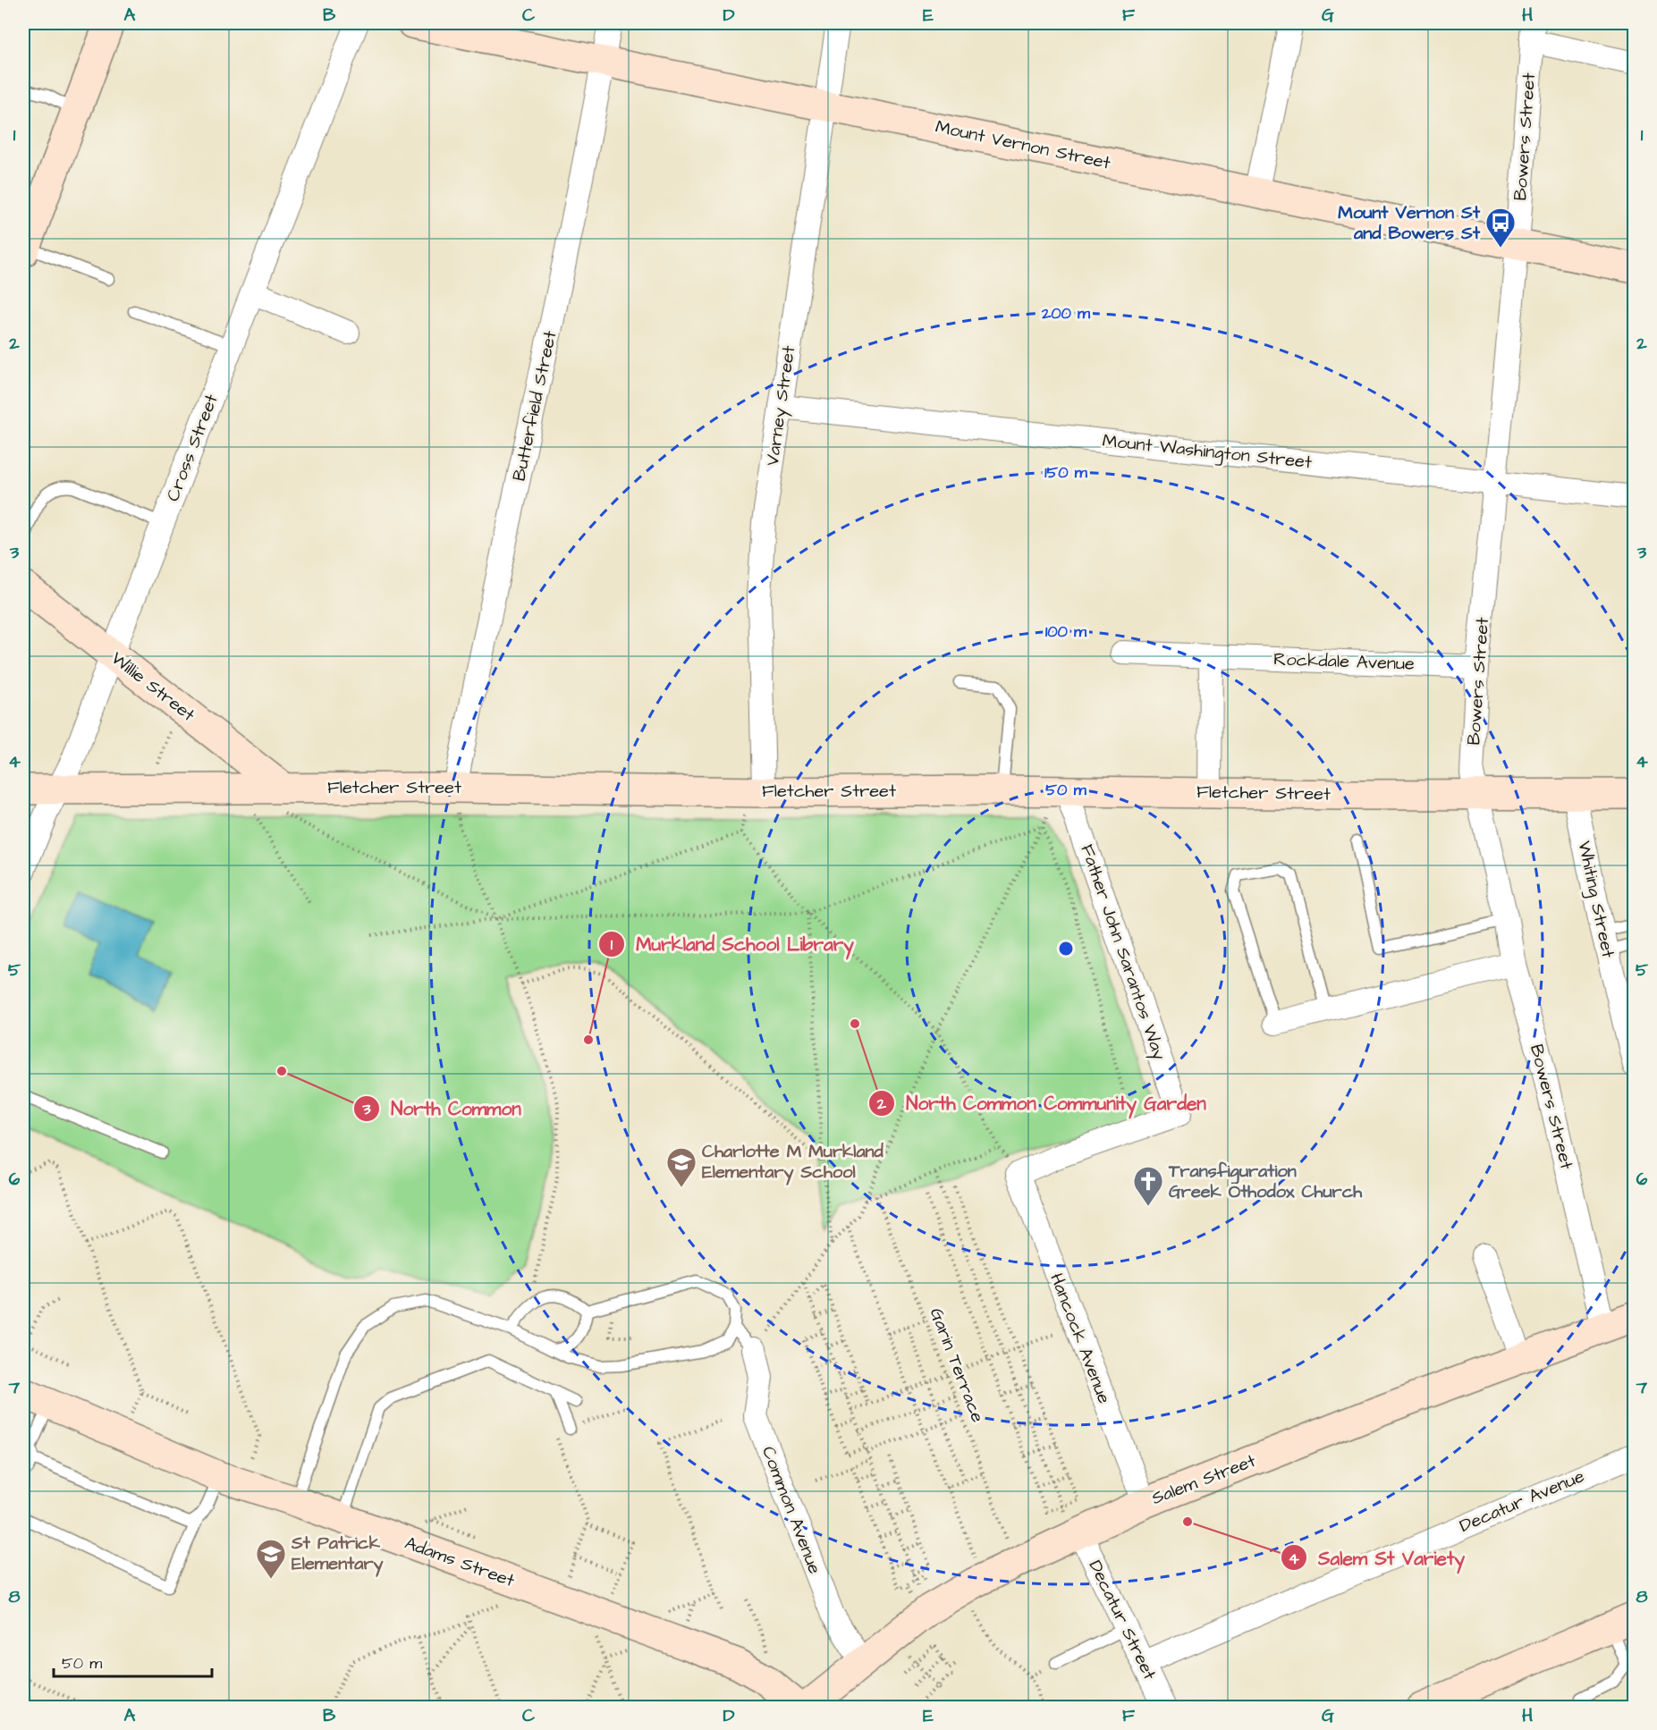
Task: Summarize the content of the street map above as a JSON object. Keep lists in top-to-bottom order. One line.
{"streets":{"main road":["Mount Vernon Street","Willie Street","Fletcher Street","Salem Street","Adams Street"],"street":["Bowers Street","Butterfield Street","Varney Street","Cross Street","Mount Washington Street","Rockdale Avenue","Whiting Street","Father John Sarantos Way","Hancock Avenue","Decatur Avenue","Common Avenue","Decatur Street"],"path":["Garin Terrace"]},"crossings":[["Bowers Street","Mount Vernon Street"],["Bowers Street","Mount Washington Street"],["Bowers Street","Rockdale Avenue"],["Bowers Street","Fletcher Street"],["Bowers Street","Salem Street"],["Mount Vernon Street","Butterfield Street"],["Mount Vernon Street","Varney Street"],["Butterfield Street","Fletcher Street"],["Varney Street","Mount Washington Street"],["Varney Street","Fletcher Street"],["Cross Street","Willie Street"],["Cross Street","Fletcher Street"],["Willie Street","Fletcher Street"],["Fletcher Street","Whiting Street"],["Fletcher Street","Father John Sarantos Way"],["Father John Sarantos Way","Hancock Avenue"],["Hancock Avenue","Salem Street"],["Salem Street","Common Avenue"],["Salem Street","Decatur Street"],["Decatur Avenue","Decatur Street"]],"places":{"bus stop":["Mount Vernon St and Bowers St"],"other":["North Common Community Garden","Murkland School Library","North Common","Salem St Variety"],"school or university":["Charlotte M Murkland Elementary School","St Patrick Elementary"],"church":["Transfiguration Greek Othodox Church"]},"scale_bar":"50 m","grid":{"columns":["A","B","C","D","E","F","G","H"],"rows":["1","2","3","4","5","6","7","8"]},"rings":["200 m","150 m","100 m","50 m"]}
